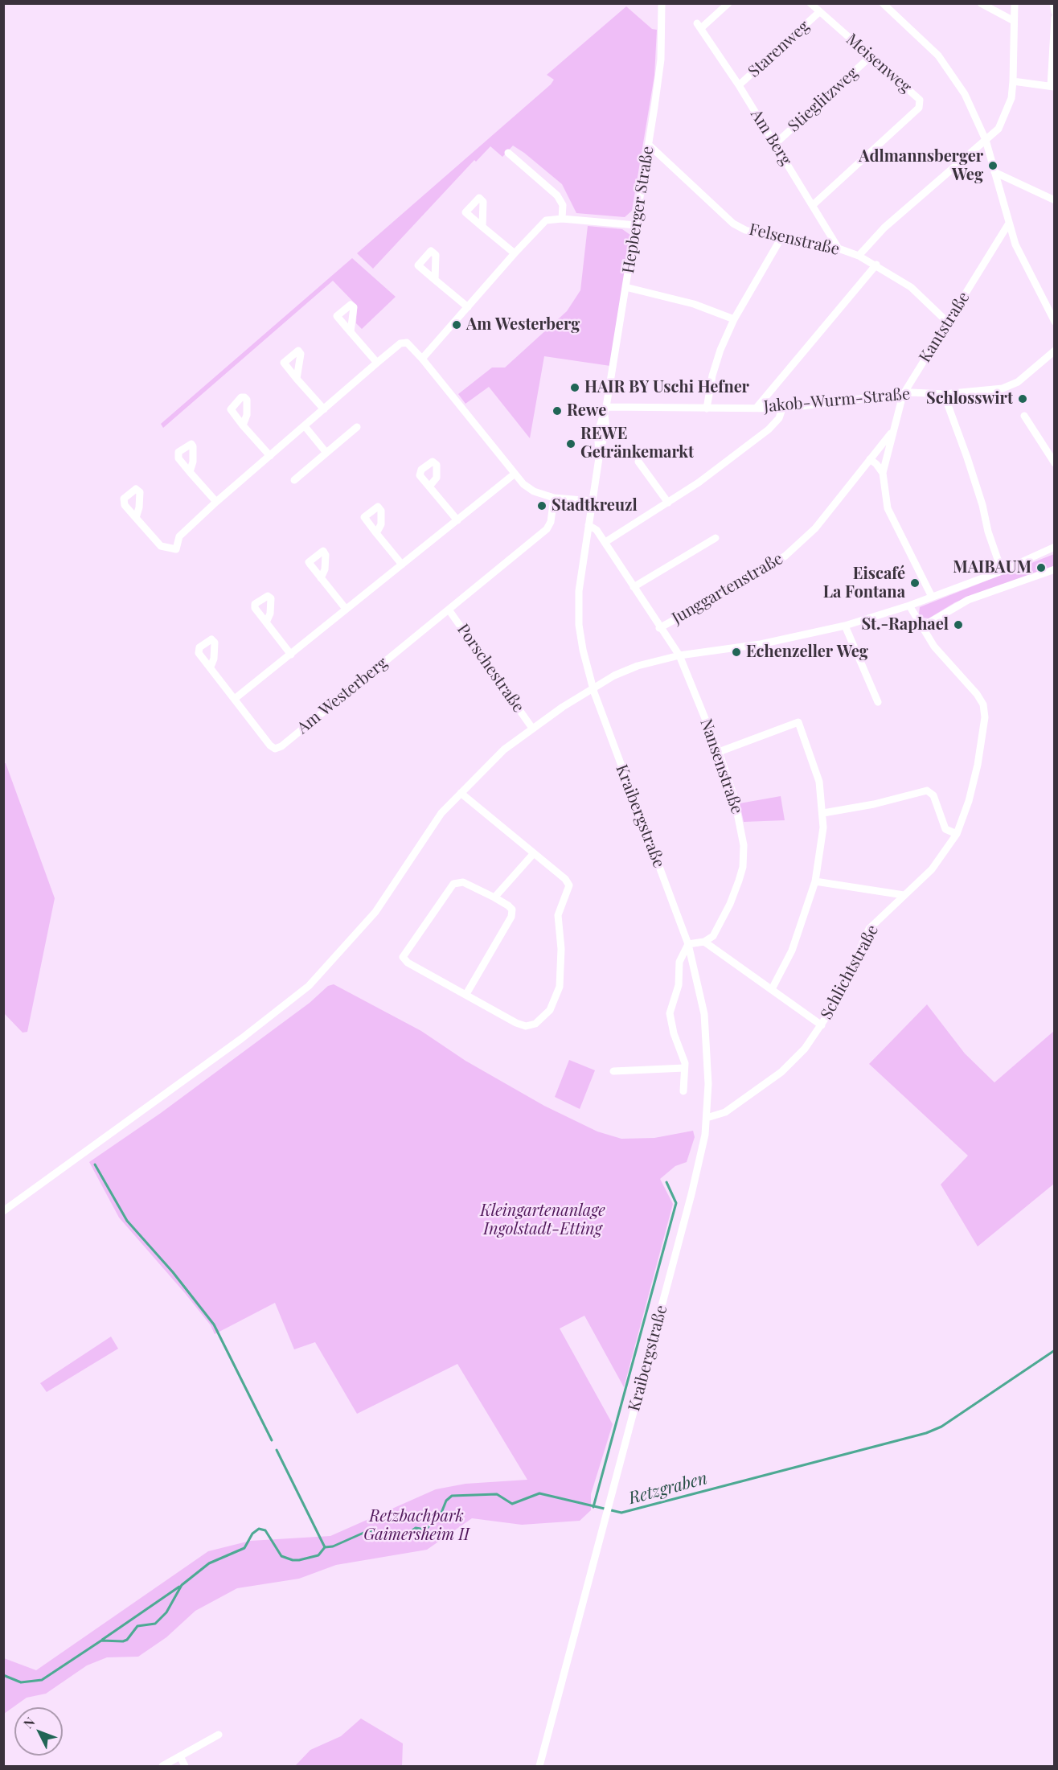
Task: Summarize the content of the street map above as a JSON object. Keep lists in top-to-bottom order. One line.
{"streets":{"street":["Starenweg","Meisenweg","Stieglitzweg","Am Berg","Hepberger Straße","Felsenstraße","Kantstraße","Jakob-Wurm-Straße","Junggartenstraße","Porschestraße","Am Westerberg","Nansenstraße","Kraibergstraße","Schlichtstraße"]},"crossings":[["Starenweg","Meisenweg"],["Starenweg","Am Berg"],["Meisenweg","Stieglitzweg"],["Meisenweg","Am Berg"],["Stieglitzweg","Am Berg"],["Am Berg","Felsenstraße"],["Hepberger Straße","Felsenstraße"],["Hepberger Straße","Jakob-Wurm-Straße"],["Hepberger Straße","Kraibergstraße"],["Felsenstraße","Kantstraße"],["Kantstraße","Jakob-Wurm-Straße"],["Kantstraße","Junggartenstraße"],["Porschestraße","Am Westerberg"],["Kraibergstraße","Schlichtstraße"]],"water":["Retzgraben"],"parks":["Kleingartenanlage Ingolstadt-Etting","Retzbachpark Gaimersheim II"],"places":["Adlmannsberger Weg","Am Westerberg","HAIR BY Uschi Hefner","Schlosswirt","Rewe","REWE Getränkemarkt","Stadtkreuzl","MAIBAUM","Eiscafé La Fontana","St.-Raphael","Echenzeller Weg"],"north":"top left"}
